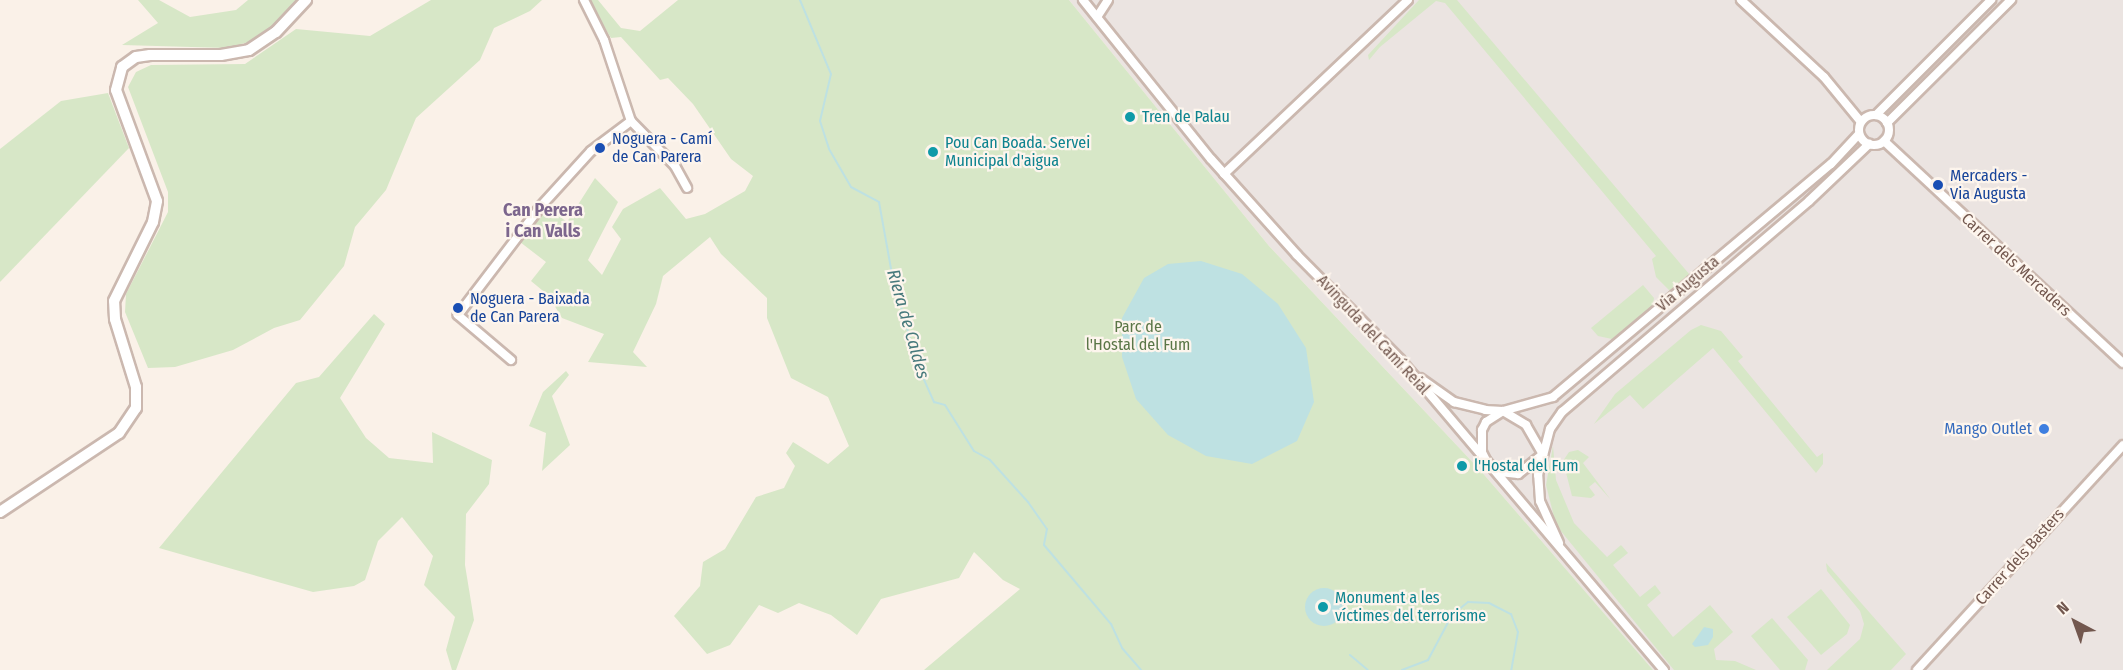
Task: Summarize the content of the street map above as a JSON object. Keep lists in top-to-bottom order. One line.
{"streets":{"street":["Carrer dels Mercaders","Via Augusta","Avinguda del Camí Reial","Carrer dels Basters"]},"crossings":[["Carrer dels Mercaders","Via Augusta"],["Via Augusta","Avinguda del Camí Reial"]],"districts":["Can Perera i Can Valls"],"water":["Riera de Caldes"],"parks":["Parc de l'Hostal del Fum"],"places":["Tren de Palau","Noguera - Camí de Can Parera","Pou Can Boada. Servei Municipal d'aigua","Mercaders - Via Augusta","Noguera - Baixada de Can Parera","Mango Outlet","l'Hostal del Fum","Monument a les víctimes del terrorisme"],"north":"top left"}
